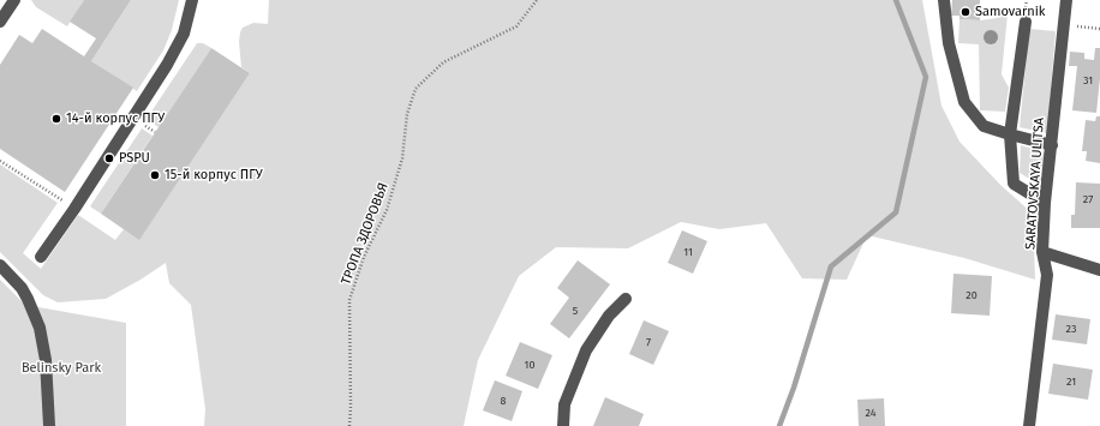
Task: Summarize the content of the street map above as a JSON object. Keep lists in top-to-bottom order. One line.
{"streets":{"street":["SARATOVSKAYA ULITSA"],"path":["ТРОПА ЗДОРОВЬЯ"]},"parks":["Belinsky Park"],"places":["Samovarnik","14-й корпус ПГУ","PSPU","15-й корпус ПГУ"],"house_numbers":["31","27","11","20","5","23","7","10","21","8","24"]}
